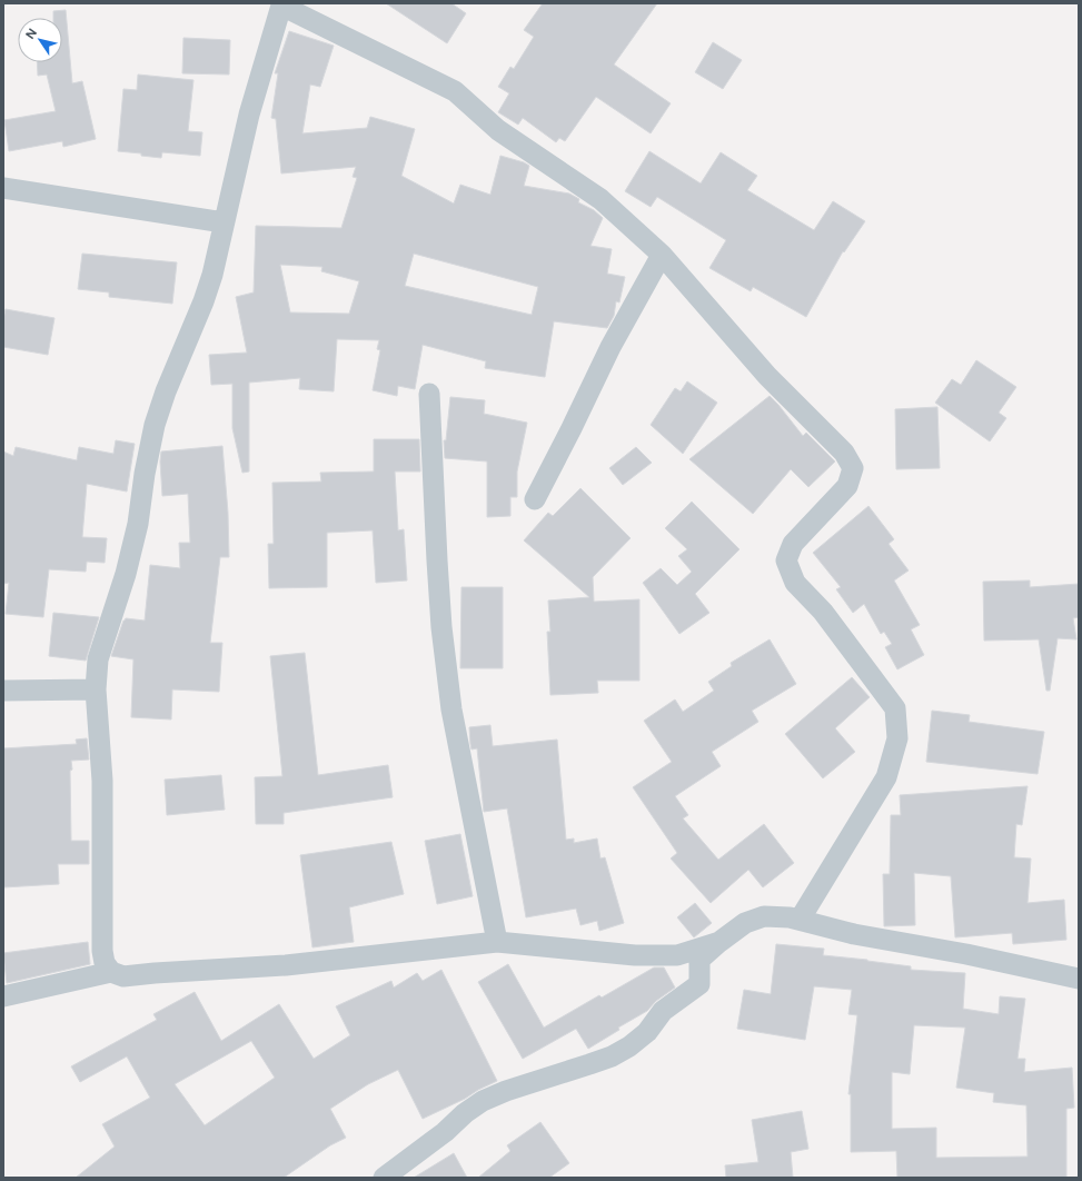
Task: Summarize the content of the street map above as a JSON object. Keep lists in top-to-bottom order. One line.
{"north":"top left"}
